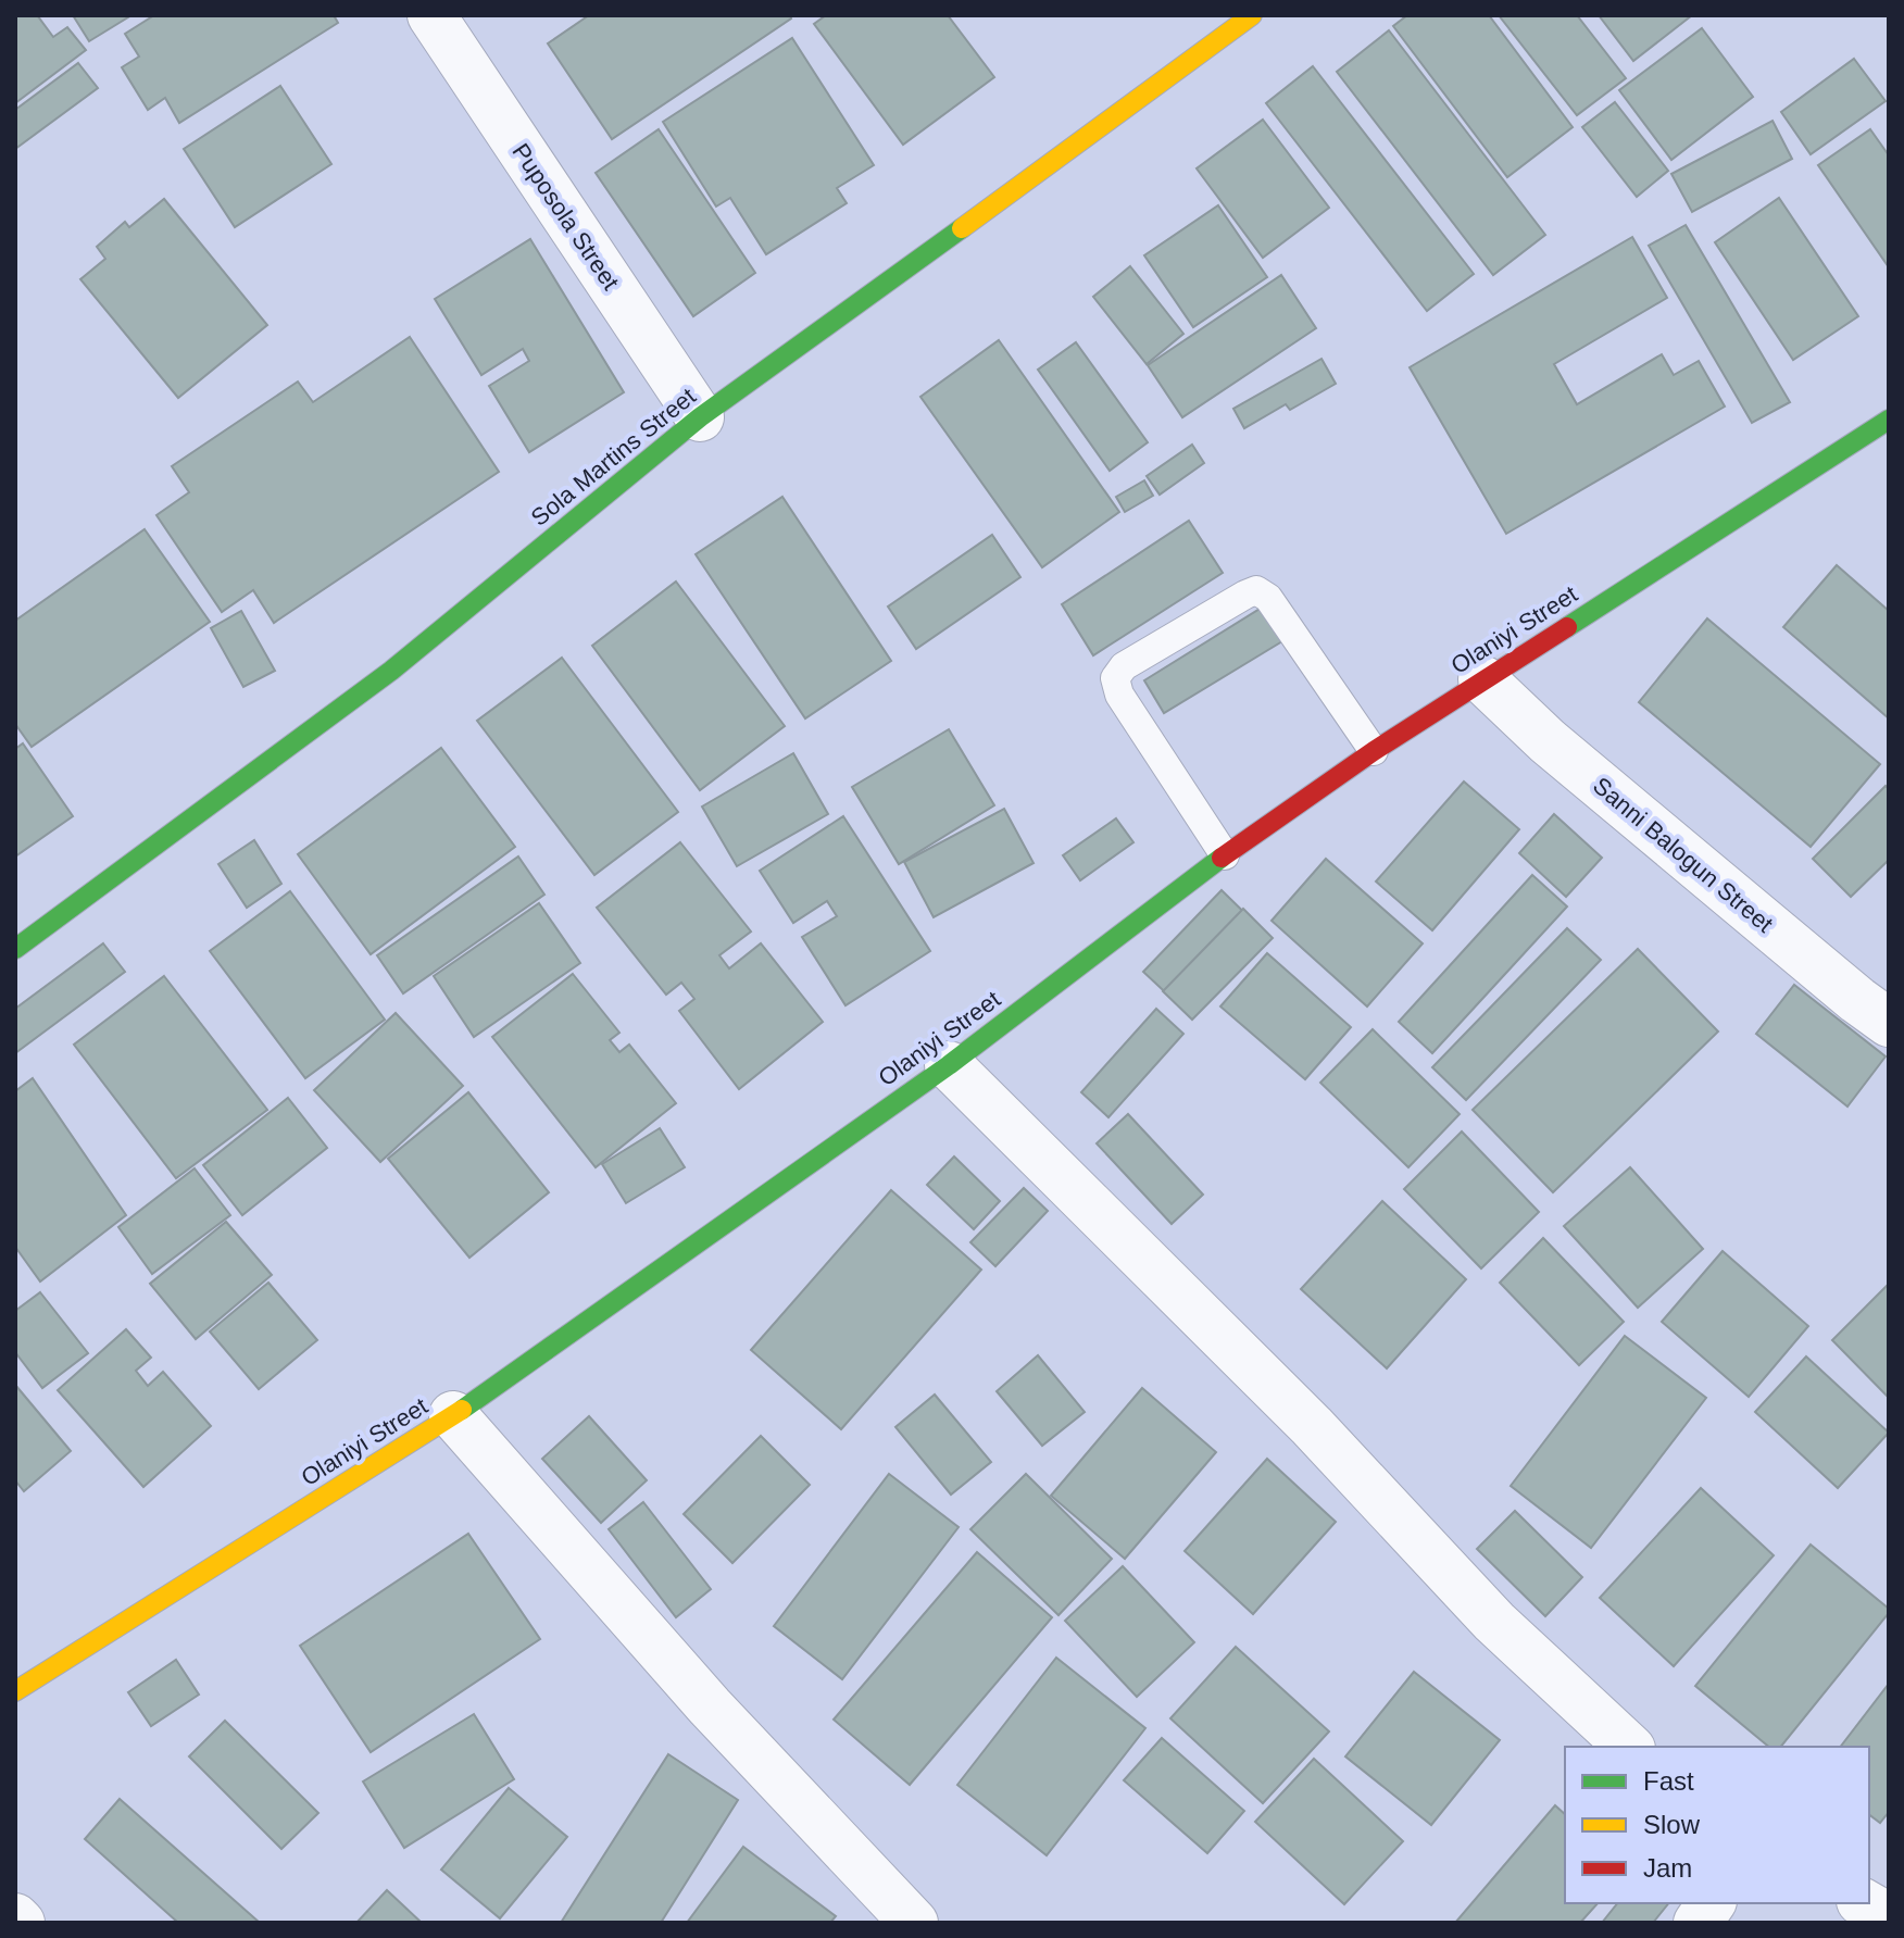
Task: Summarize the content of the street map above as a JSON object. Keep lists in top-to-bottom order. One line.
{"streets":{"street":["Puposola Street","Sola Martins Street","Olaniyi Street","Sanni Balogun Street"]},"crossings":[["Puposola Street","Sola Martins Street"],["Olaniyi Street","Sanni Balogun Street"]],"legend":["Fast","Slow","Jam"]}
